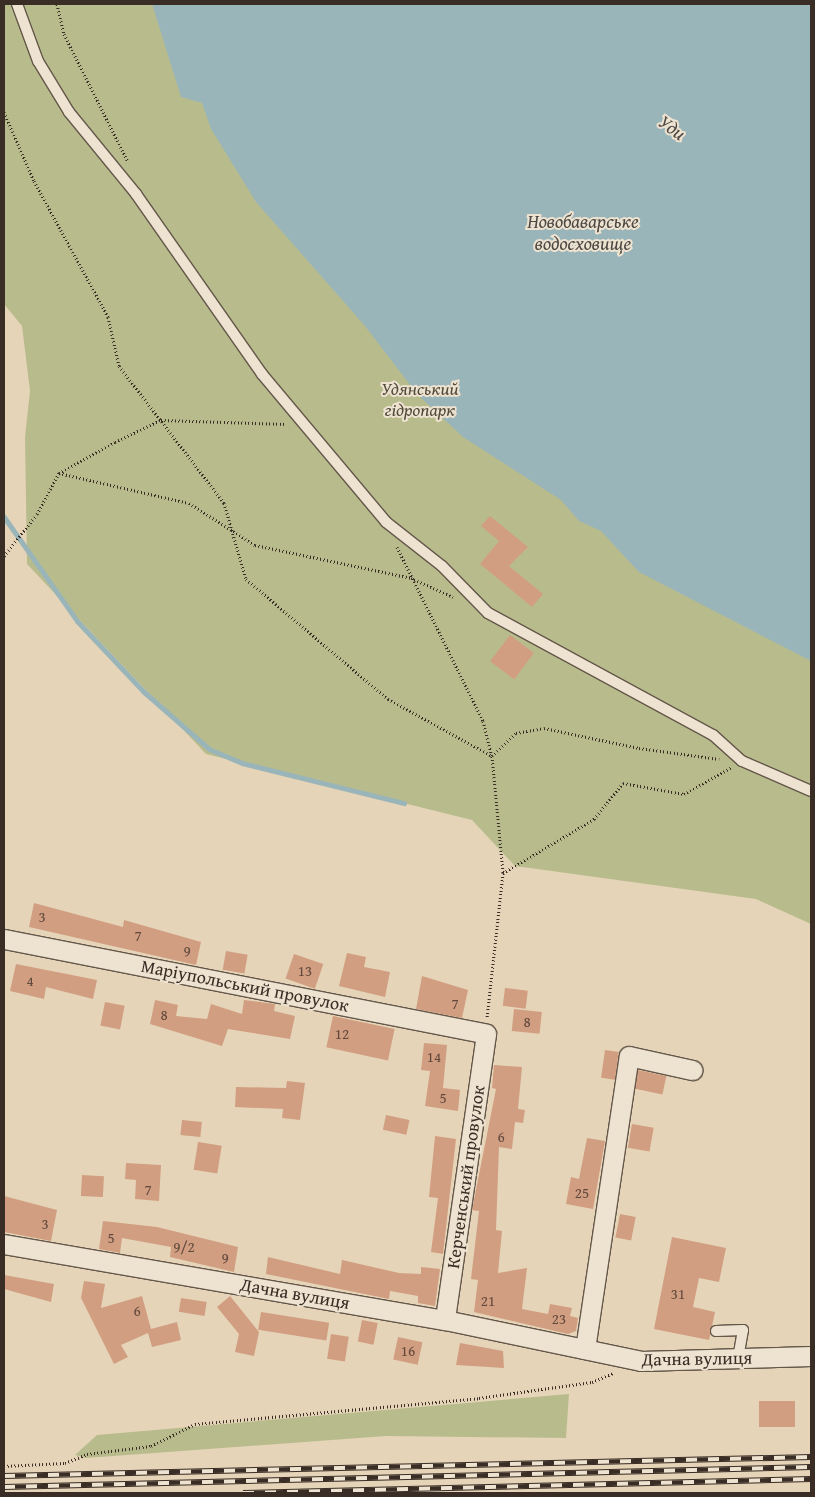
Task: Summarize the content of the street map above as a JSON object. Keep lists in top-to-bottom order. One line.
{"streets":{"street":["Маріупольський провулок","Керченський провулок","Дачна вулиця"]},"crossings":[["Маріупольський провулок","Керченський провулок"],["Керченський провулок","Дачна вулиця"]],"water":["Уди","Новобаварське водосховище"],"parks":["Удянський гідропарк"],"house_numbers":["3","7","9","13","4","7","8","8","12","14","5","6","7","25","3","5","9/2","9","31","21","6","23","16"]}
